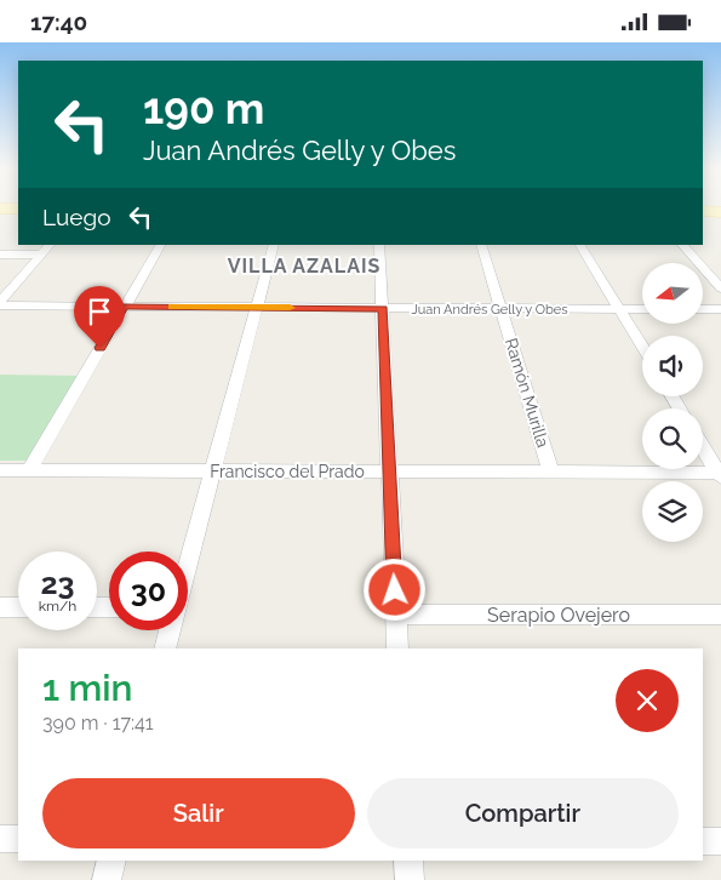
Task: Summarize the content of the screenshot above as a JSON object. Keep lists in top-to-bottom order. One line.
{"streets":{"street":["Juan Andrés Gelly y Obes","Ramón Murilla","Francisco del Prado","Serapio Ovejero"]},"crossings":[["Juan Andrés Gelly y Obes","Ramón Murilla"],["Ramón Murilla","Francisco del Prado"]],"districts":["VILLA AZALAIS"],"north":"left","page":{"status":"17:40","turn":["190 m","Juan Andrés Gelly y Obes"],"then":"Luego","speed":"23 km/h","limit":"30","heading":["1 min","390 m · 17:41"],"buttons":["Salir","Compartir"]}}
